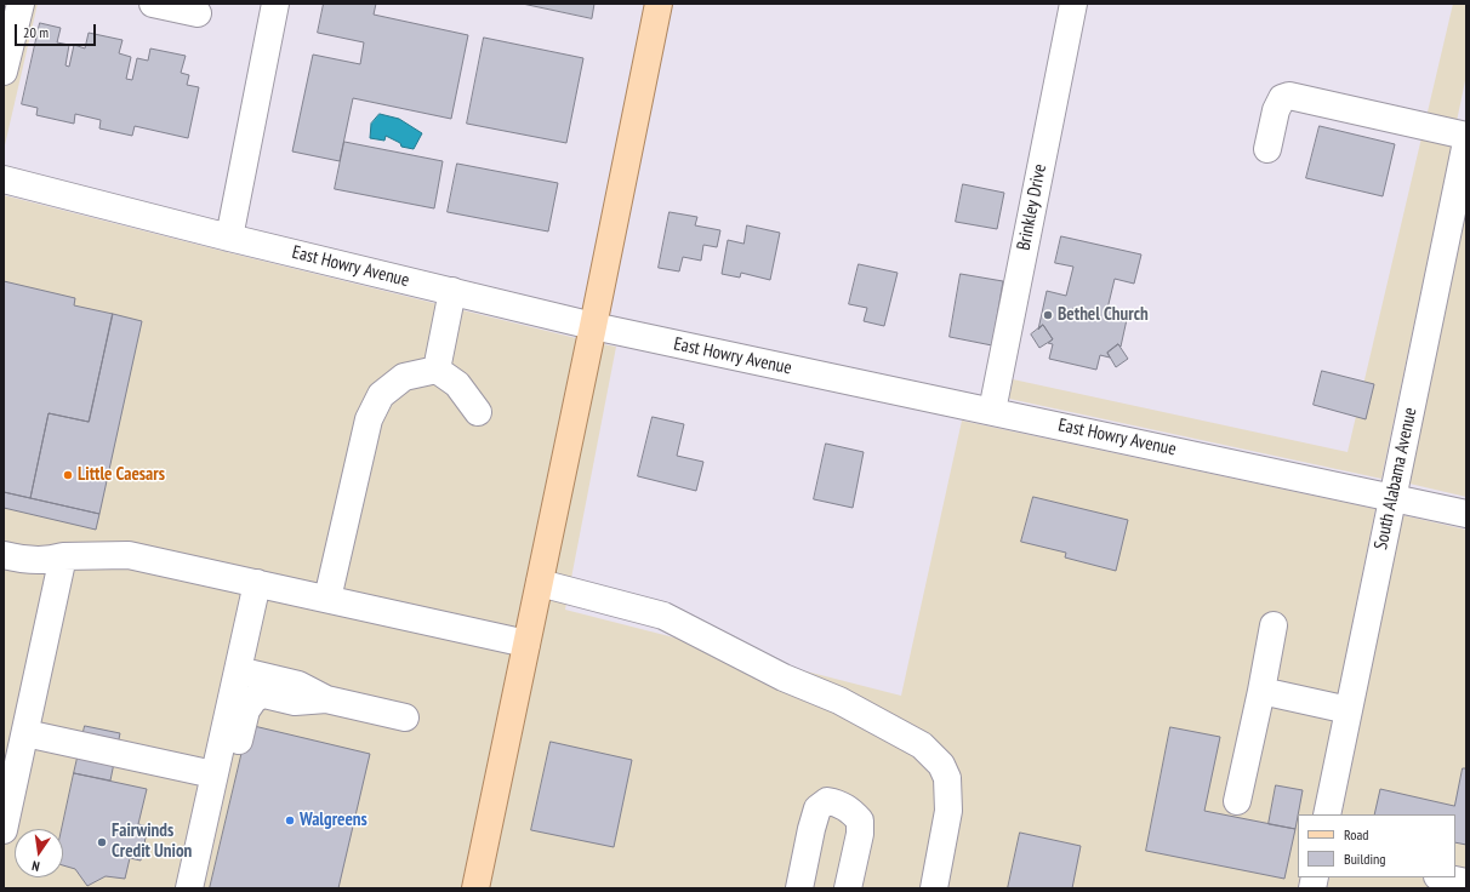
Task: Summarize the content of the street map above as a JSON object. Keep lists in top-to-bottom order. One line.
{"streets":{"street":["Brinkley Drive","East Howry Avenue","South Alabama Avenue"]},"crossings":[["Brinkley Drive","East Howry Avenue"],["East Howry Avenue","South Alabama Avenue"]],"places":["Bethel Church","Little Caesars","Walgreens","Fairwinds Credit Union"],"legend":["Road","Building"],"scale_bar":"20 m","north":"bottom"}
